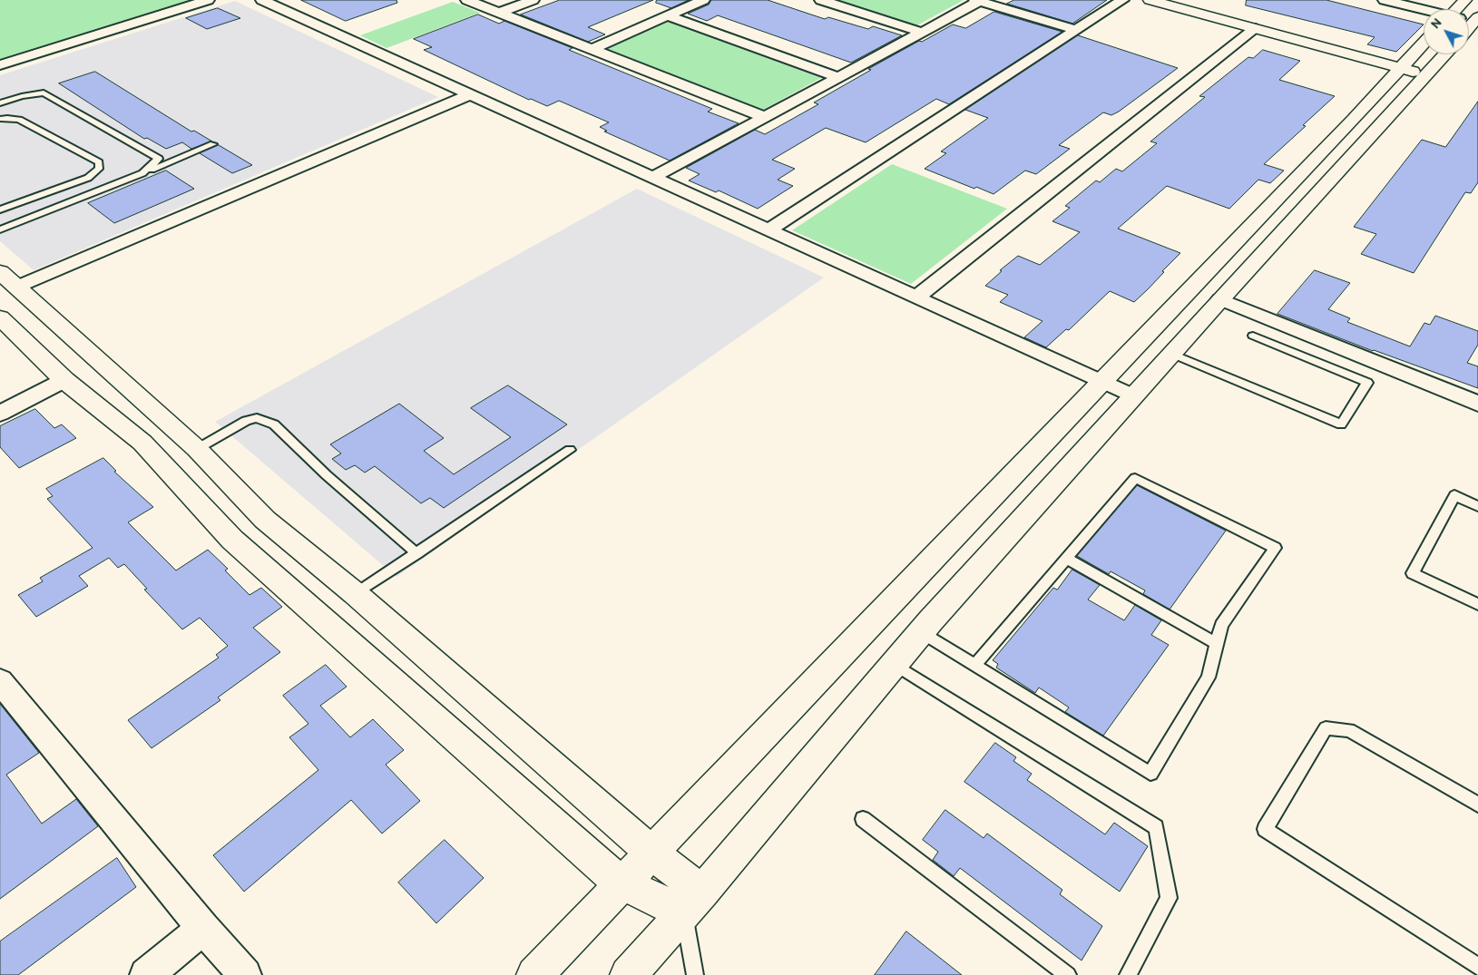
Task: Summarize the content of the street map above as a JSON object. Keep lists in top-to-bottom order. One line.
{"north":"top left"}
